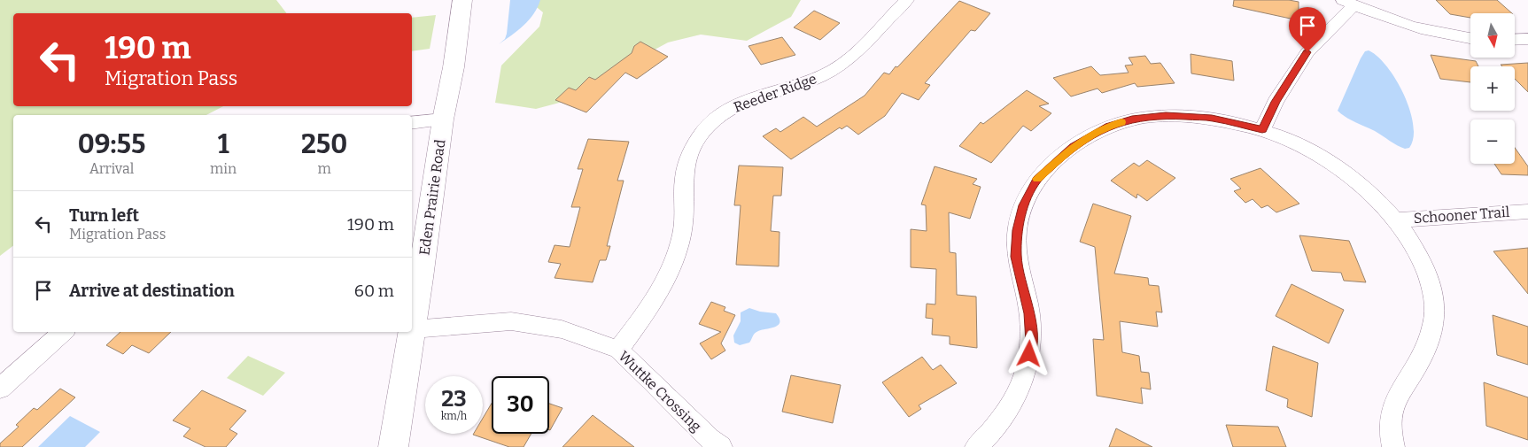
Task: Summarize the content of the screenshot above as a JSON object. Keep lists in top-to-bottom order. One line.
{"streets":{"street":["Reeder Ridge","Eden Prairie Road","Schooner Trail","Wuttke Crossing"]},"crossings":[["Reeder Ridge","Wuttke Crossing"],["Eden Prairie Road","Wuttke Crossing"]],"north":"bottom","page":{"map_buttons":["+","−"],"turn":["190 m","Migration Pass"],"eta":["09:55","Arrival","1","min","250","m"],"list":[{"name":"Turn left","note":"Migration Pass","value":"190 m"},{"name":"Arrive at destination","value":"60 m"}],"speed":"23 km/h","limit":"30"}}
